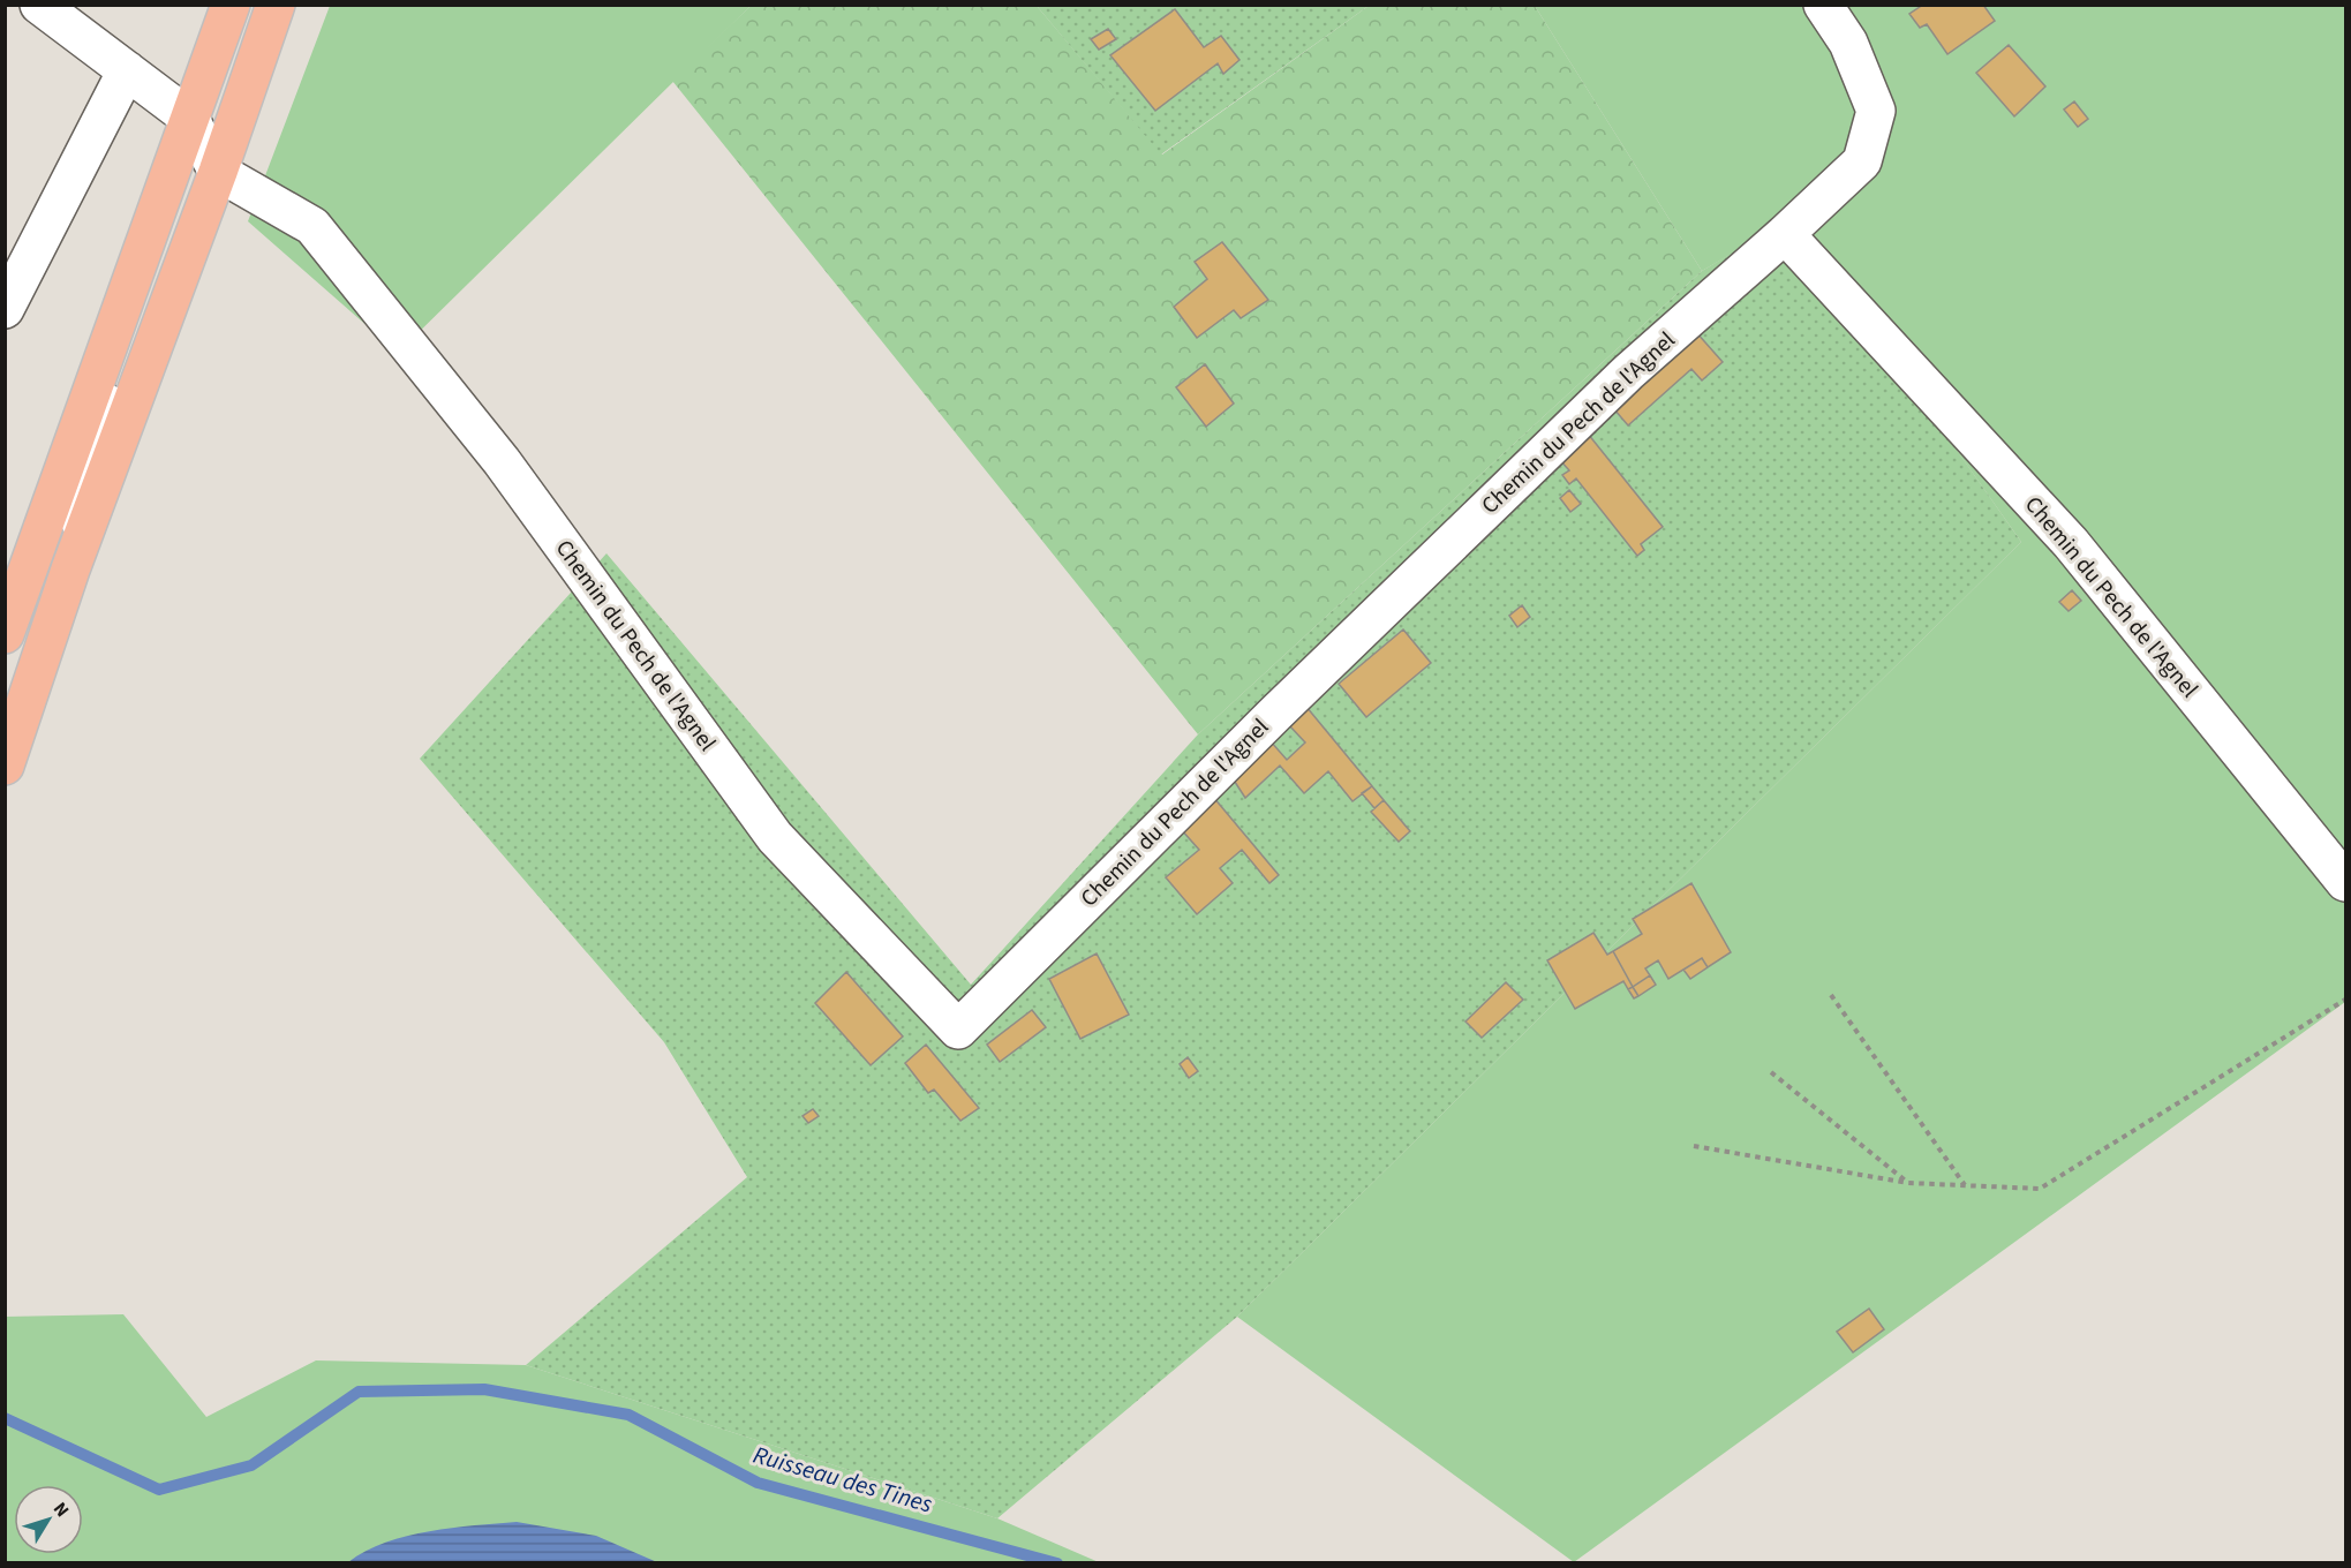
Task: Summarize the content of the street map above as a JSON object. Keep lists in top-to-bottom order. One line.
{"streets":{"street":["Chemin du Pech de l'Agnel"]},"water":["Ruisseau des Tines"],"north":"top right"}
